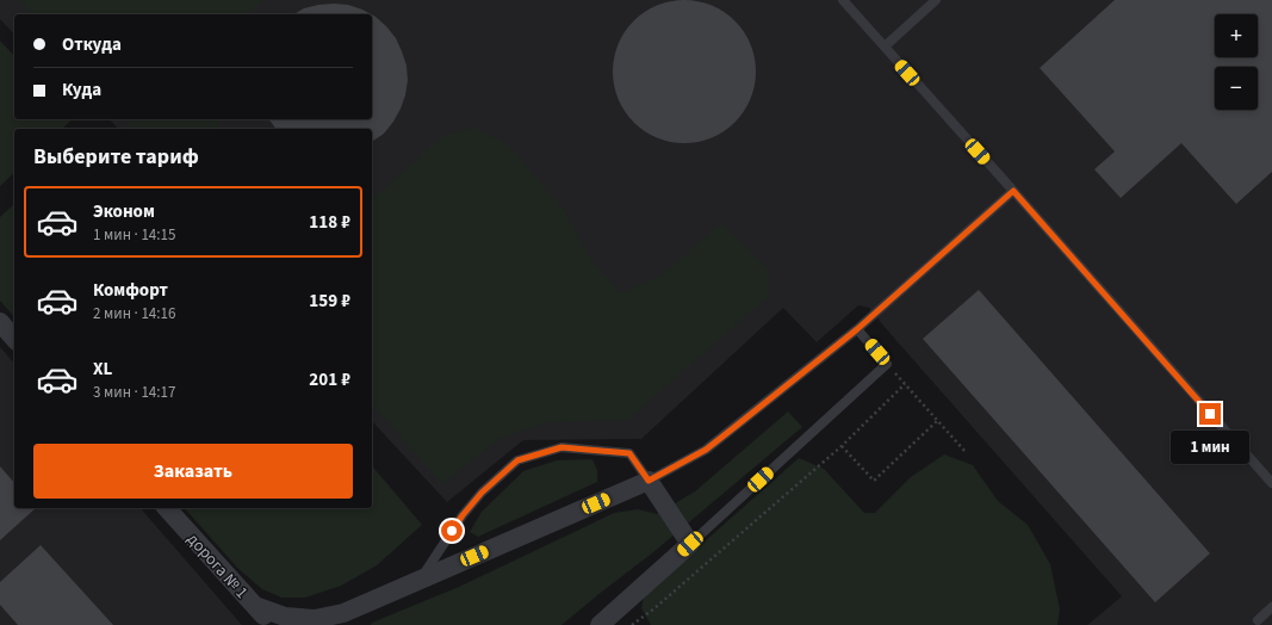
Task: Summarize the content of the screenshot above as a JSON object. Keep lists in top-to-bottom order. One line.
{"streets":{"street":["дорога № 1"]},"page":{"map_buttons":["+","−"],"banner":["Откуда","Куда"],"heading":"Выберите тариф","list":[{"name":"Эконом","note":"1 мин · 14:15","value":"118 ₽"},{"name":"Комфорт","note":"2 мин · 14:16","value":"159 ₽"},{"name":"XL","note":"3 мин · 14:17","value":"201 ₽"}],"bubble":"1 мин","buttons":"Заказать"}}
